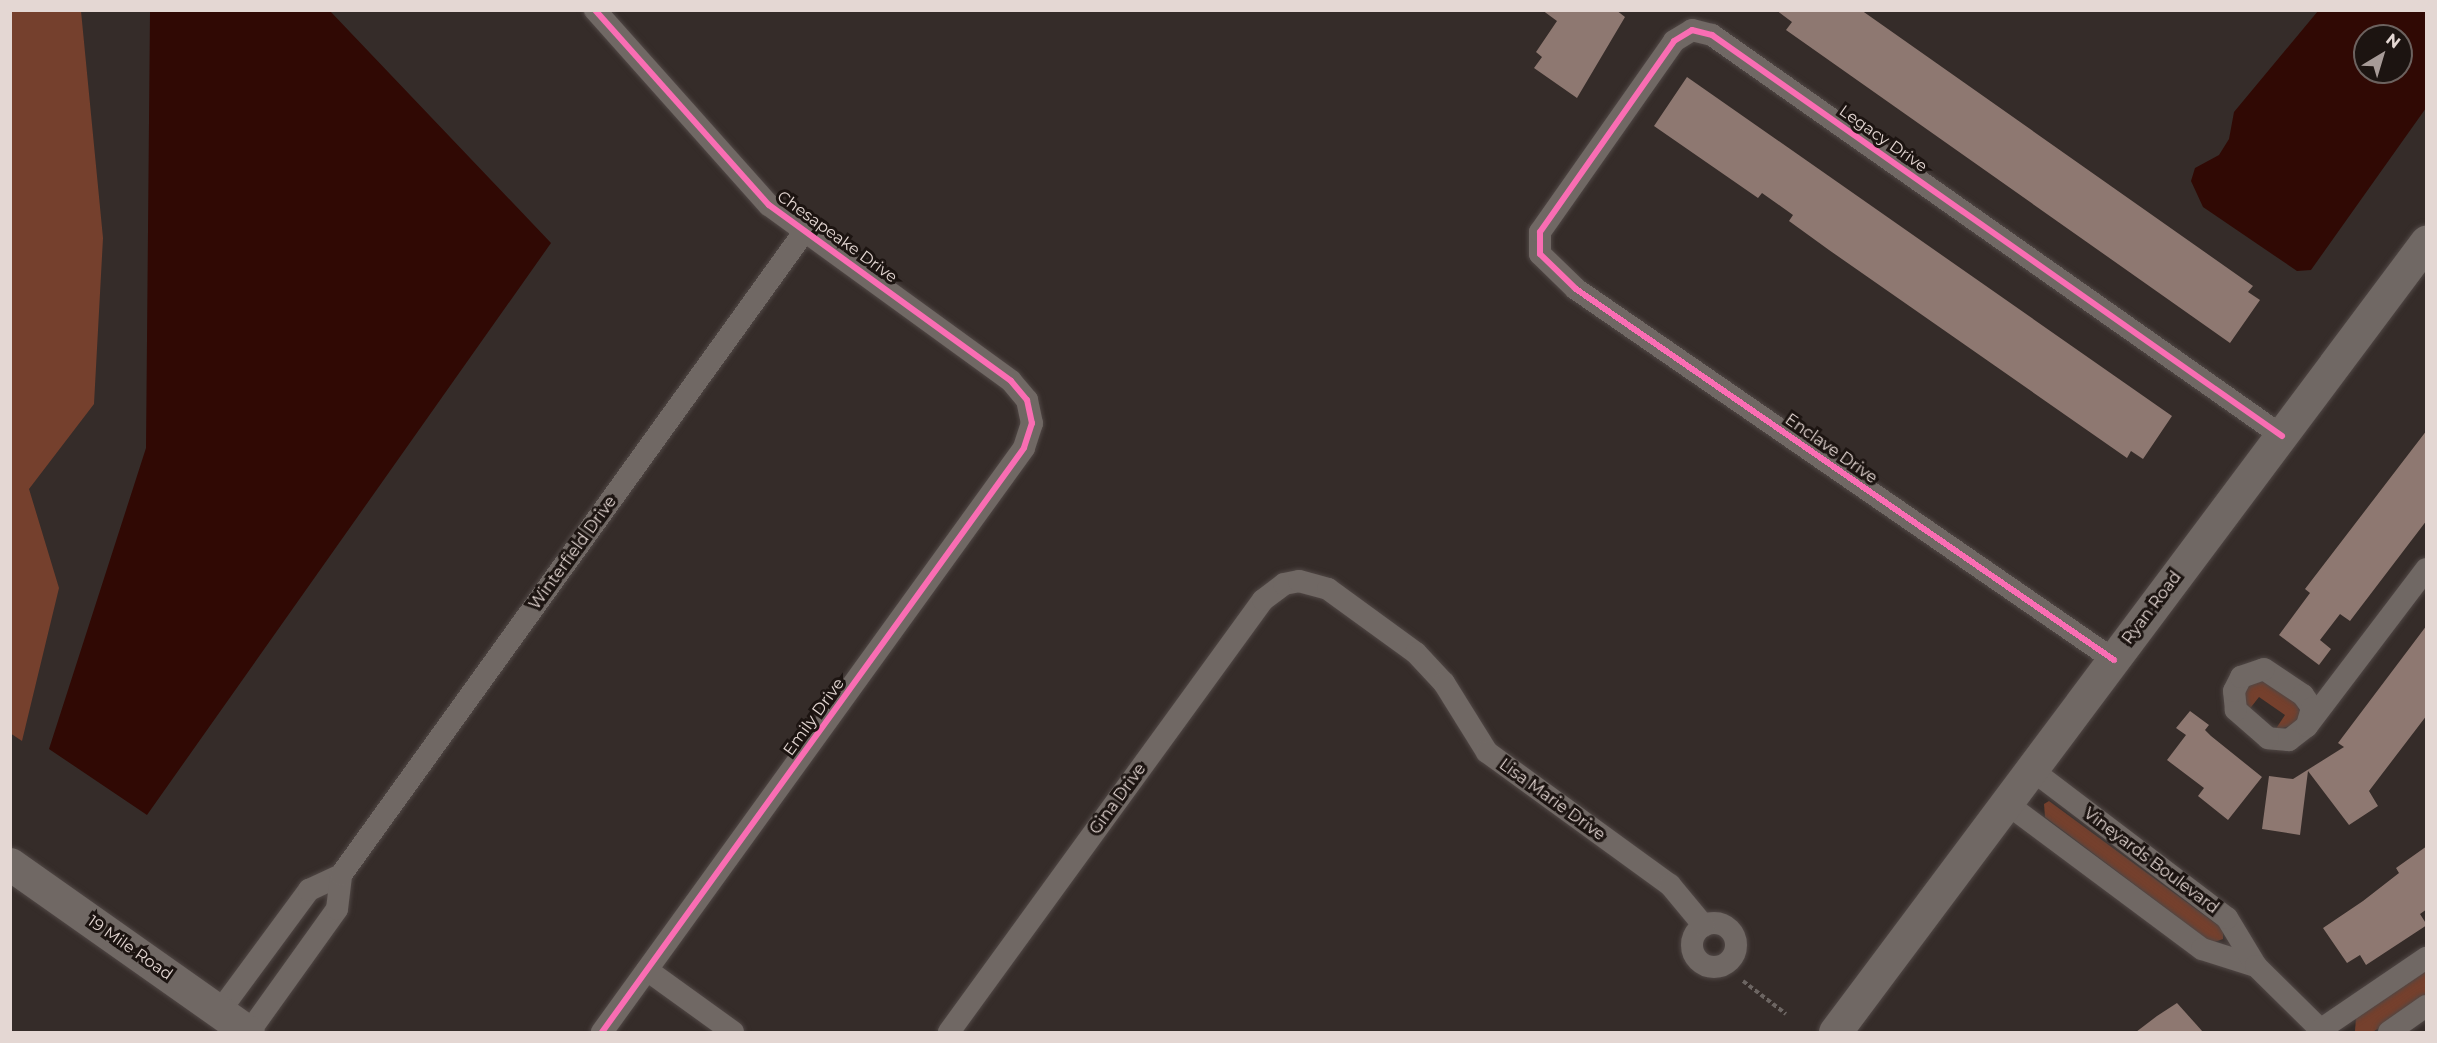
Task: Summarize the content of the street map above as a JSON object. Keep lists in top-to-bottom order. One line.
{"streets":{"main road":["Ryan Road","19 Mile Road"],"street":["Legacy Drive","Chesapeake Drive","Enclave Drive","Winterfield Drive","Emily Drive","Gina Drive","Lisa Marie Drive","Vineyards Boulevard"]},"crossings":[["Legacy Drive","Enclave Drive"],["Legacy Drive","Ryan Road"],["Chesapeake Drive","Winterfield Drive"],["Chesapeake Drive","Emily Drive"],["Enclave Drive","Ryan Road"],["Winterfield Drive","19 Mile Road"],["Ryan Road","Vineyards Boulevard"],["Gina Drive","Lisa Marie Drive"]],"north":"top right"}
